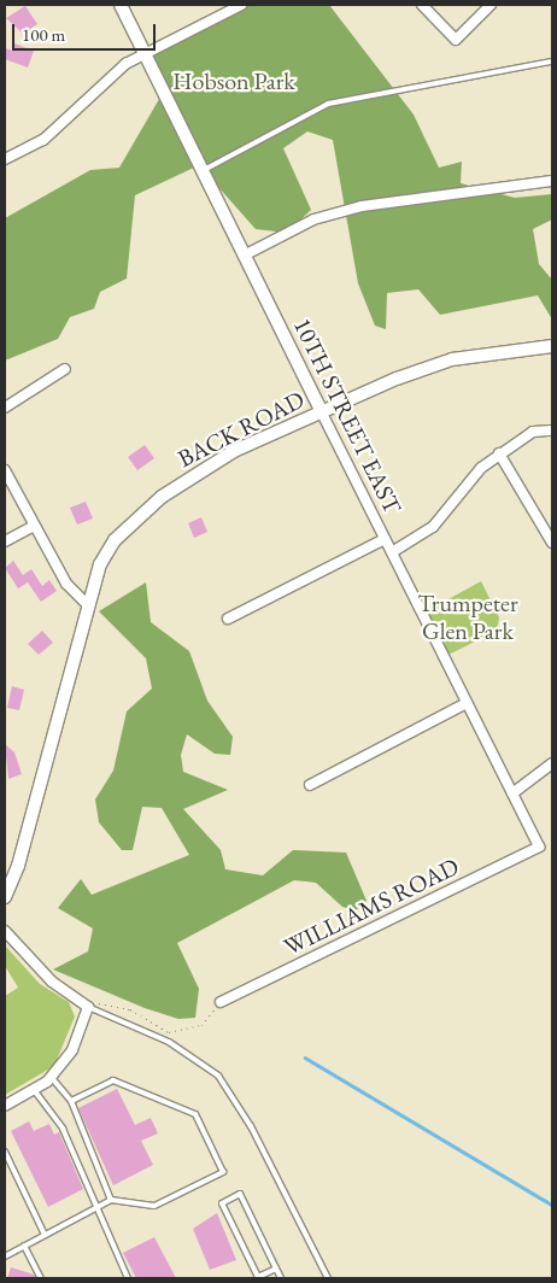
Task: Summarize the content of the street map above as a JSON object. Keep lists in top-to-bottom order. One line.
{"streets":{"street":["10TH STREET EAST","BACK ROAD","WILLIAMS ROAD"]},"crossings":[["10TH STREET EAST","BACK ROAD"],["10TH STREET EAST","WILLIAMS ROAD"]],"parks":["Hobson Park","Trumpeter Glen Park"],"scale_bar":"100 m"}
